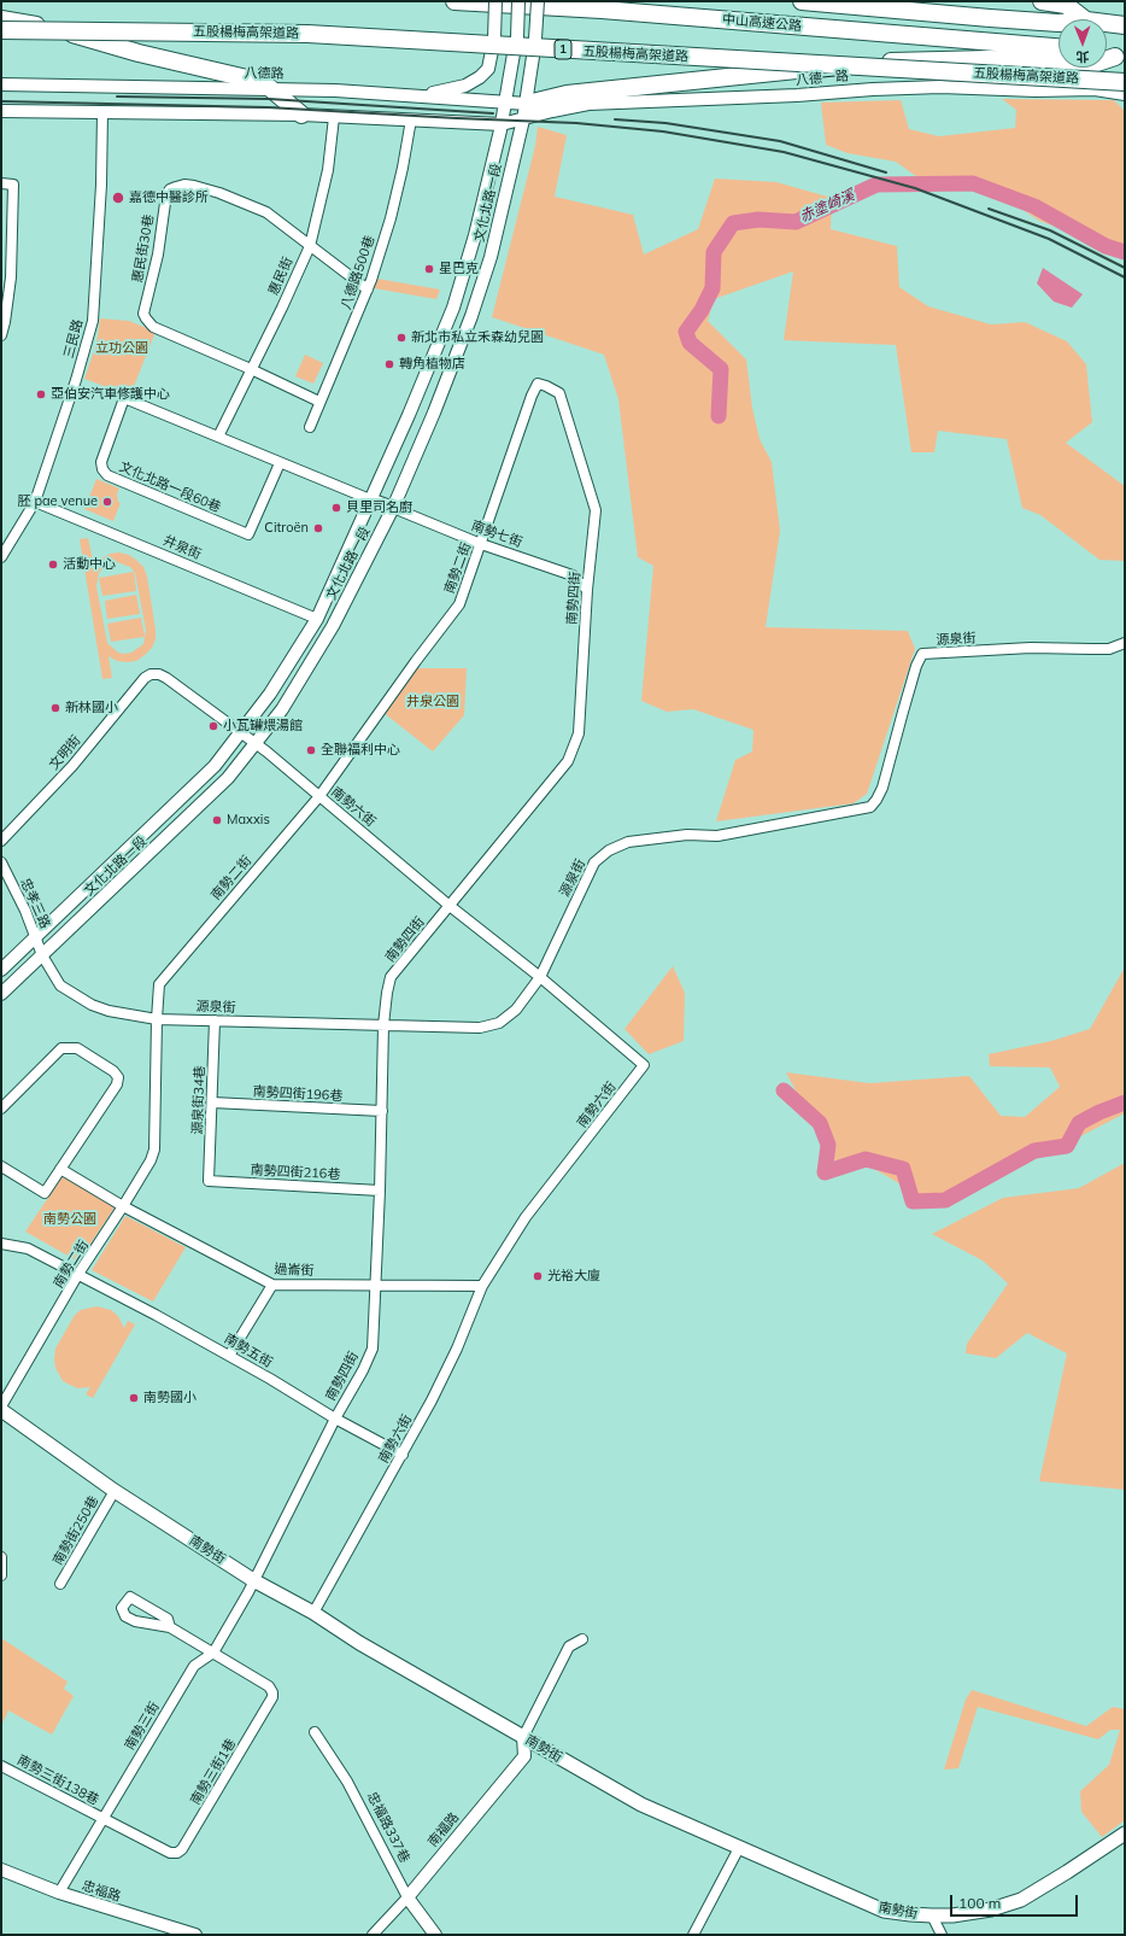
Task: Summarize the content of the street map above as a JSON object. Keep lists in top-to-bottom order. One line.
{"streets":{"highway":["中山高速公路","五股楊梅高架道路","1"],"main road":["南勢街"],"street":["八德路","八德一路","文化北路一段","惠民街30巷","八德路500巷","惠民街","三民路","文化北路一段60巷","南勢七街","井泉街","南勢二街","南勢四街","源泉街","文明街","南勢六街","忠孝三路","南勢四街196巷","源泉街34巷","南勢四街216巷","過崙街","南勢五街","南勢街250巷","南勢三街","南勢三街1巷","南勢三街138巷","忠福路337巷","南福路","忠福路"]},"crossings":[["八德路","八德一路"],["八德路","文化北路一段"],["八德一路","文化北路一段"],["文化北路一段","文化北路一段60巷"],["文化北路一段","南勢七街"],["文化北路一段","井泉街"],["文化北路一段","源泉街"],["文化北路一段","文明街"],["文化北路一段","南勢六街"],["文化北路一段","忠孝三路"],["惠民街30巷","八德路500巷"],["惠民街30巷","惠民街"],["惠民街","文化北路一段60巷"],["三民路","井泉街"],["南勢七街","南勢二街"],["南勢七街","南勢四街"],["南勢二街","南勢四街"],["南勢二街","源泉街"],["南勢二街","南勢六街"],["南勢二街","過崙街"],["南勢二街","南勢五街"],["南勢四街","源泉街"],["南勢四街","南勢六街"],["南勢四街","南勢四街196巷"],["南勢四街","南勢四街216巷"],["南勢四街","過崙街"],["南勢四街","南勢五街"],["南勢四街","南勢街"],["南勢四街","南勢三街"],["源泉街","南勢六街"],["源泉街","忠孝三路"],["源泉街","源泉街34巷"],["文明街","南勢六街"],["南勢六街","過崙街"],["南勢六街","南勢五街"],["南勢六街","南勢街"],["南勢四街196巷","源泉街34巷"],["源泉街34巷","南勢四街216巷"],["南勢街250巷","南勢街"],["南勢街","南勢三街"],["南勢街","南福路"],["南勢三街","南勢三街1巷"],["南勢三街","南勢三街138巷"],["南勢三街","忠福路"],["南勢三街1巷","南勢三街138巷"],["忠福路337巷","南福路"]],"water":["赤塗崎溪"],"parks":["立功公園","井泉公園","南勢公園"],"places":["嘉德中醫診所","星巴克","新北市私立禾森幼兒園","轉角植物店","亞伯安汽車修護中心","胚 pae venue","貝里司名廚","Citroën","活動中心","新林國小","小瓦罐煨湯館","全聯福利中心","Maxxis","光裕大廈","南勢國小"],"scale_bar":"100 m","north":"bottom"}
